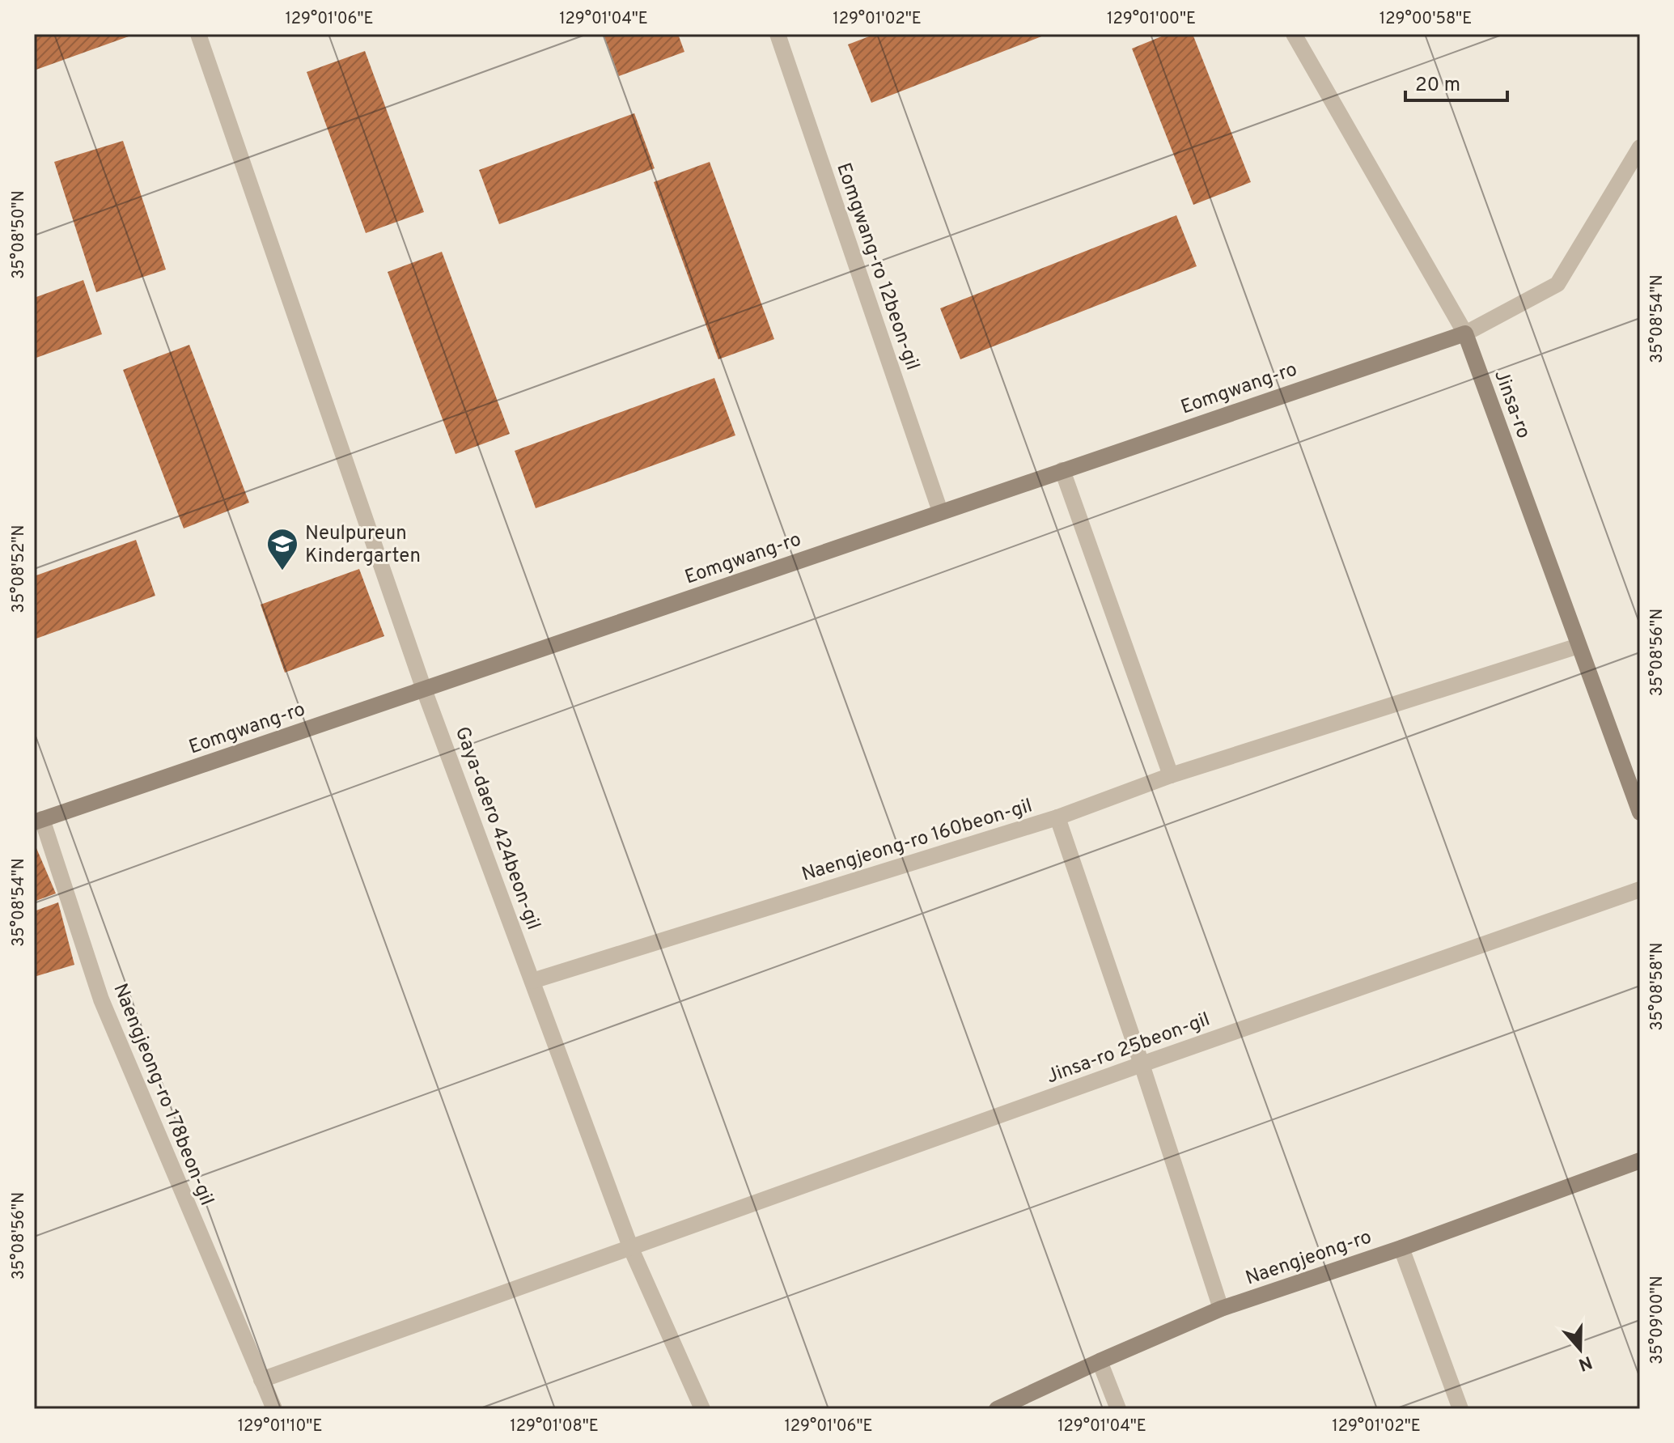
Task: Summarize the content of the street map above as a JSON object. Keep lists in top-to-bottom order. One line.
{"streets":{"main road":["Eomgwang-ro","Jinsa-ro","Naengjeong-ro"],"street":["Eomgwang-ro 12beon-gil","Gaya-daero 424beon-gil","Naengjeong-ro 160beon-gil","Jinsa-ro 25beon-gil","Naengjeong-ro 178beon-gil"]},"crossings":[["Eomgwang-ro 12beon-gil","Eomgwang-ro"],["Eomgwang-ro","Jinsa-ro"],["Eomgwang-ro","Gaya-daero 424beon-gil"],["Eomgwang-ro","Naengjeong-ro 178beon-gil"],["Gaya-daero 424beon-gil","Naengjeong-ro 160beon-gil"],["Gaya-daero 424beon-gil","Jinsa-ro 25beon-gil"],["Naengjeong-ro 160beon-gil","Jinsa-ro 25beon-gil"],["Naengjeong-ro 160beon-gil","Naengjeong-ro"]],"places":{"school or university":["Neulpureun Kindergarten"]},"scale_bar":"20 m","north":"bottom","coordinates":["129°01'06\"E","129°01'04\"E","129°01'02\"E","129°01'00\"E","129°00'58\"E","35°08'50\"N","35°08'54\"N","35°08'52\"N","35°08'56\"N","35°08'58\"N","35°09'00\"N","129°01'10\"E","129°01'08\"E"]}
